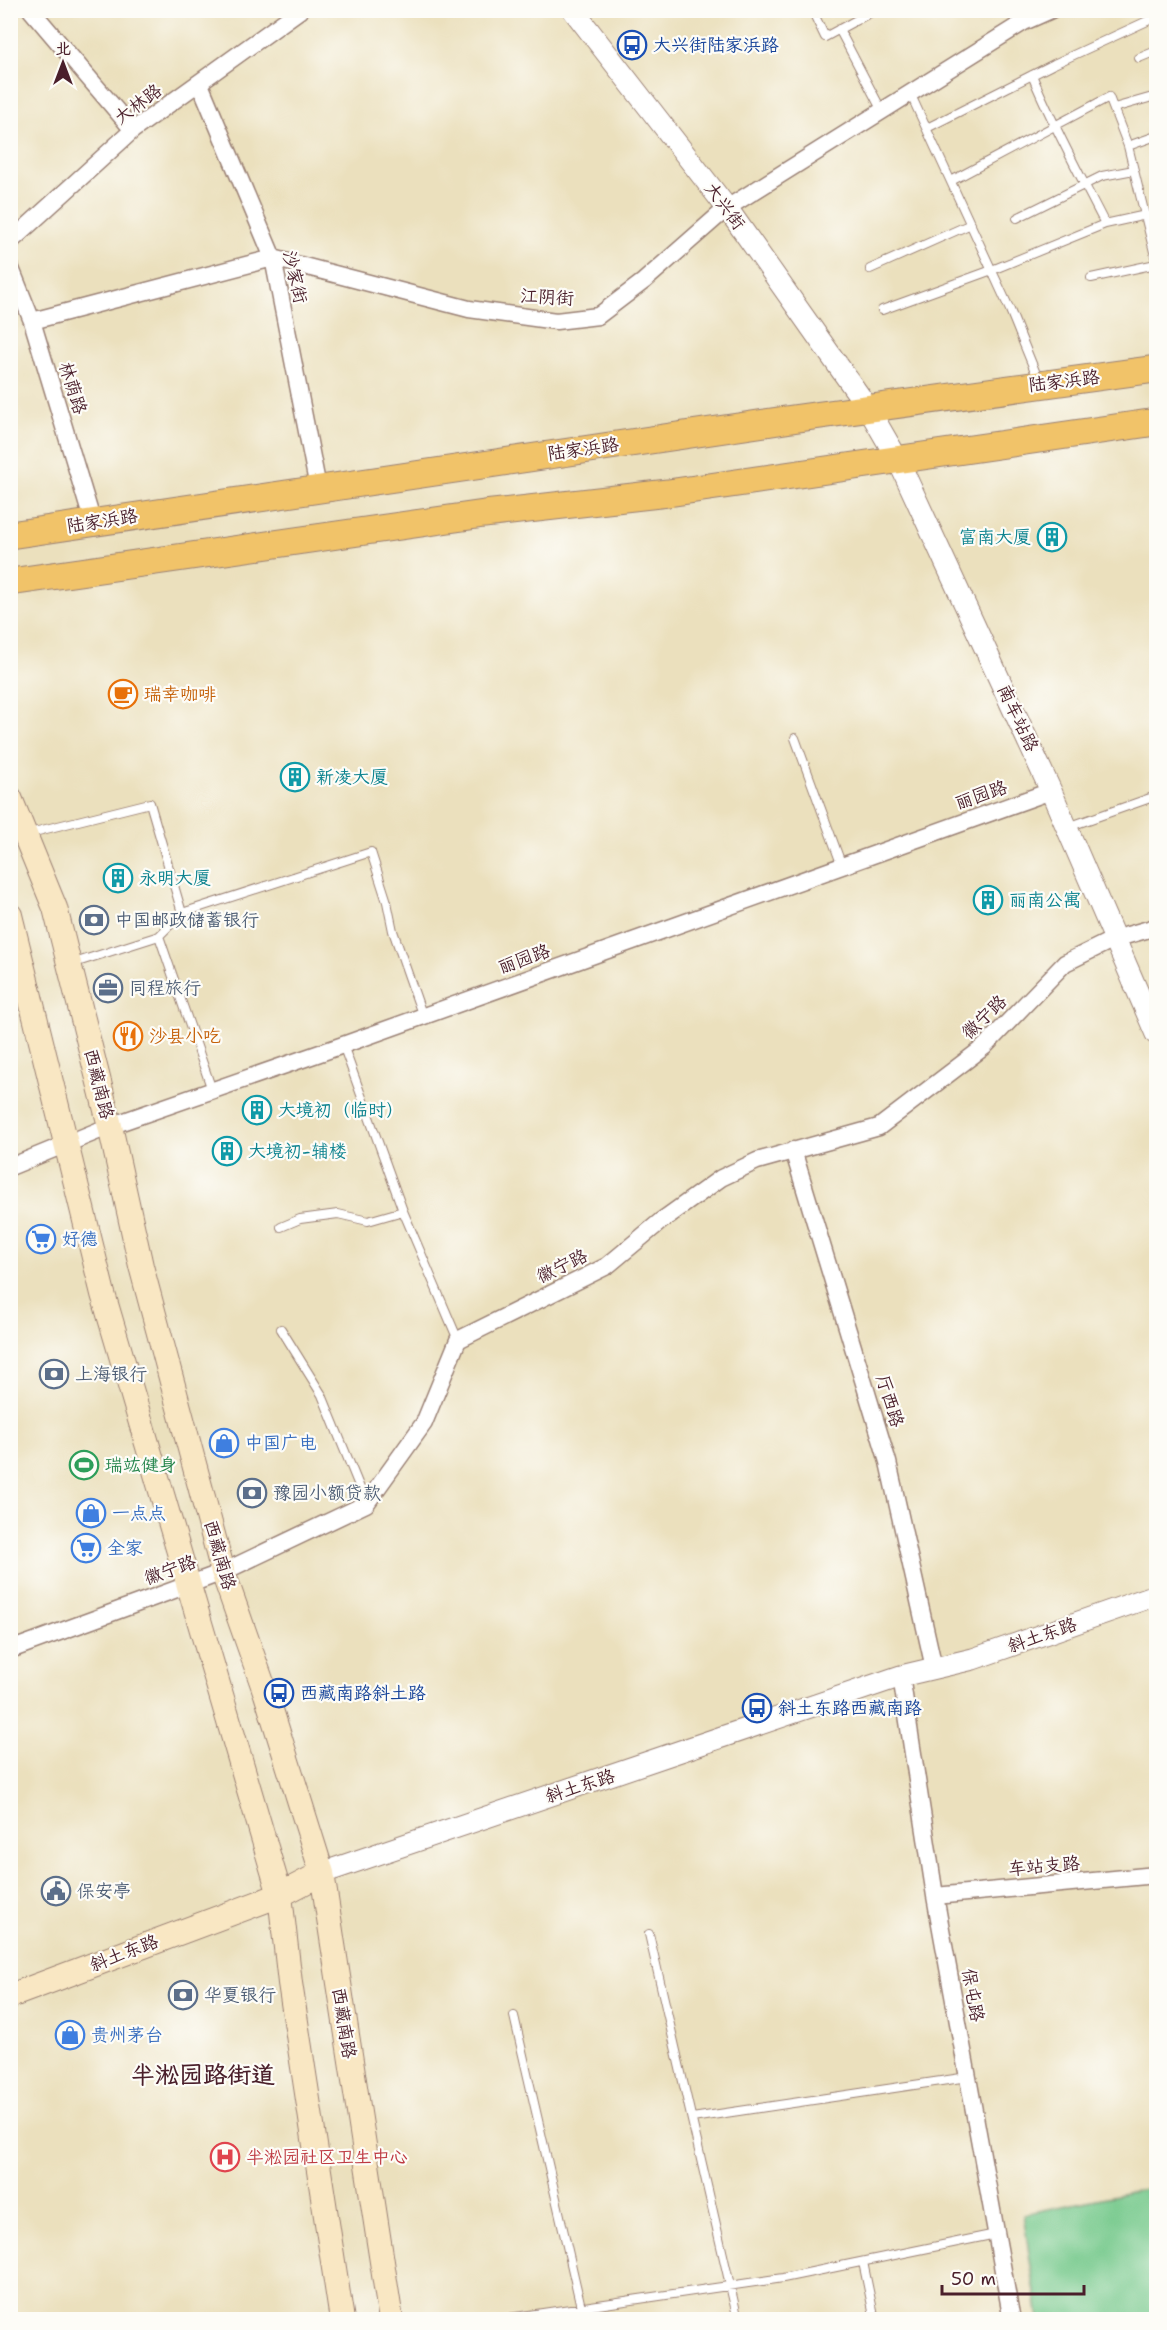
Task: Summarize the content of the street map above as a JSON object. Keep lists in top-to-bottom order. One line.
{"streets":{"main road":["陆家浜路","西藏南路","斜土东路"],"street":["大林路","大兴街","沙家街","江阴街","林荫路","南车站路","丽园路","徽宁路","厅西路","车站支路","保屯路"]},"crossings":[["大林路","沙家街"],["大兴街","江阴街"],["大兴街","陆家浜路"],["大兴街","南车站路"],["沙家街","江阴街"],["沙家街","陆家浜路"],["江阴街","林荫路"],["陆家浜路","林荫路"],["陆家浜路","南车站路"],["南车站路","丽园路"],["南车站路","徽宁路"],["丽园路","西藏南路"],["徽宁路","西藏南路"],["徽宁路","厅西路"],["西藏南路","斜土东路"],["厅西路","斜土东路"],["斜土东路","保屯路"],["车站支路","保屯路"]],"districts":["半淞园路街道"],"places":{"bus stop":["大兴街陆家浜路","西藏南路斜土路","斜土东路西藏南路"],"building":["富南大厦","新凌大厦","永明大厦","丽南公寓","大境初（临时）","大境初-辅楼"],"cafe":["瑞幸咖啡"],"bank":["中国邮政储蓄银行","上海银行","豫园小额贷款","华夏银行"],"office":["同程旅行"],"restaurant":["沙县小吃"],"supermarket":["好德","全家"],"shop":["中国广电","一点点","贵州茅台"],"sports":["瑞竑健身"],"public building":["保安亭"],"hospital":["半淞园社区卫生中心"]},"scale_bar":"50 m","north":"top"}
